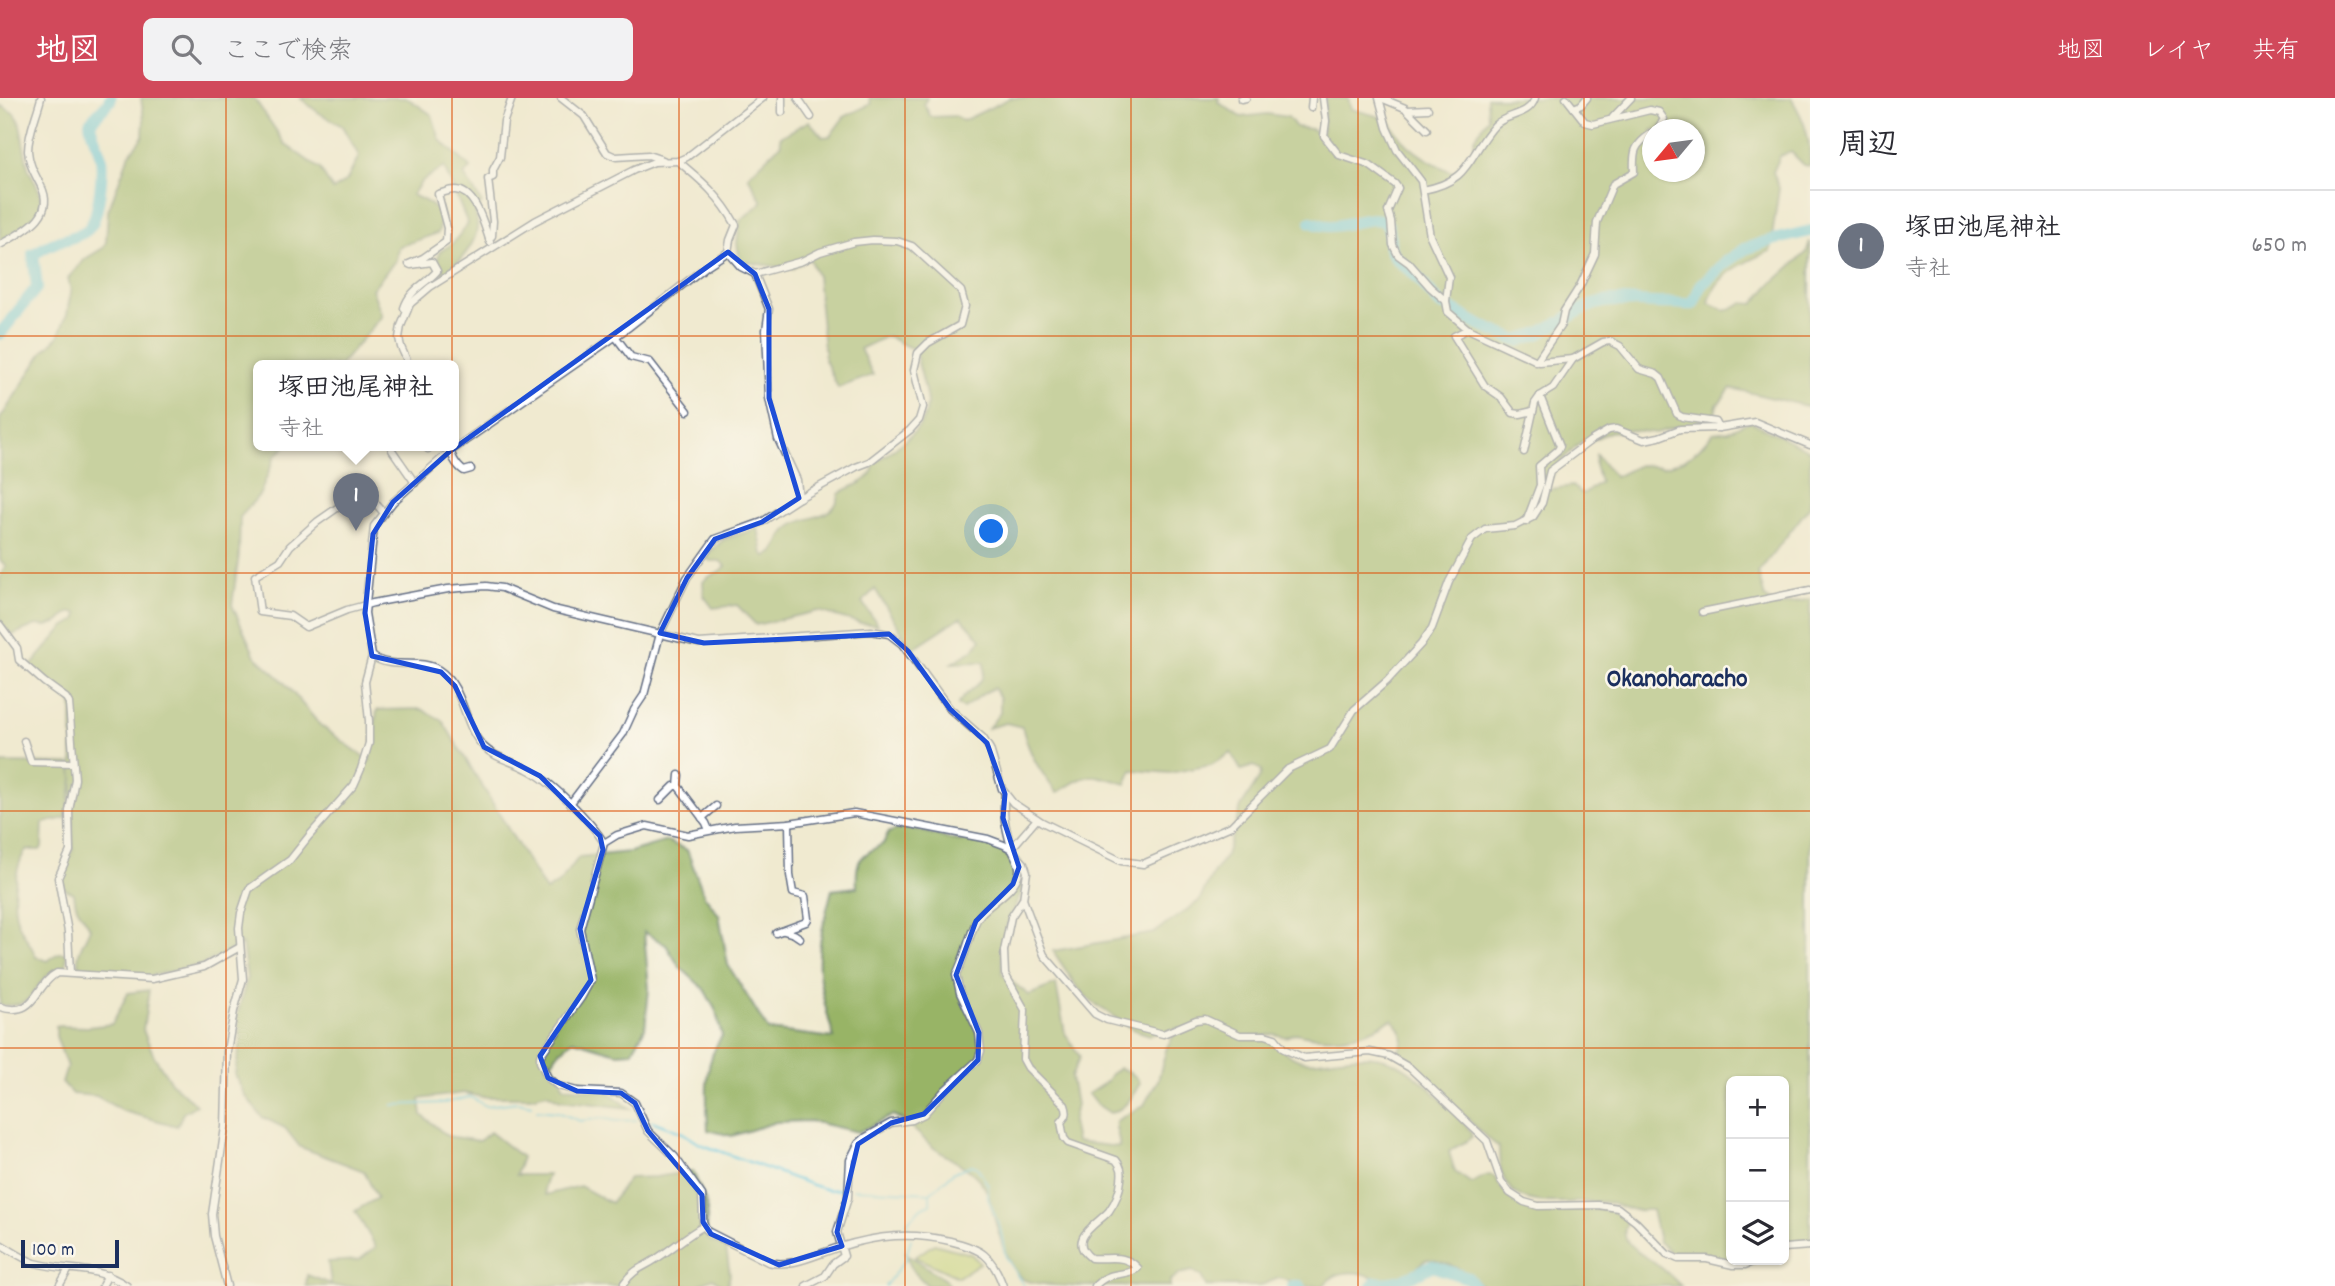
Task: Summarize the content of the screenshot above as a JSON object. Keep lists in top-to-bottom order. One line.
{"districts":["Okanoharacho"],"scale_bar":"100 m","north":"bottom left","page":{"header":"地図","search":"ここで検索","nav":["地図","レイヤ","共有"],"heading":"周辺","list":[{"mark":"1","name":"塚田池尾神社","note":"寺社","value":"650 m"}],"popup":["塚田池尾神社","寺社"],"pins":"1","map_buttons":["+","−"],"scale":"100 m"}}
